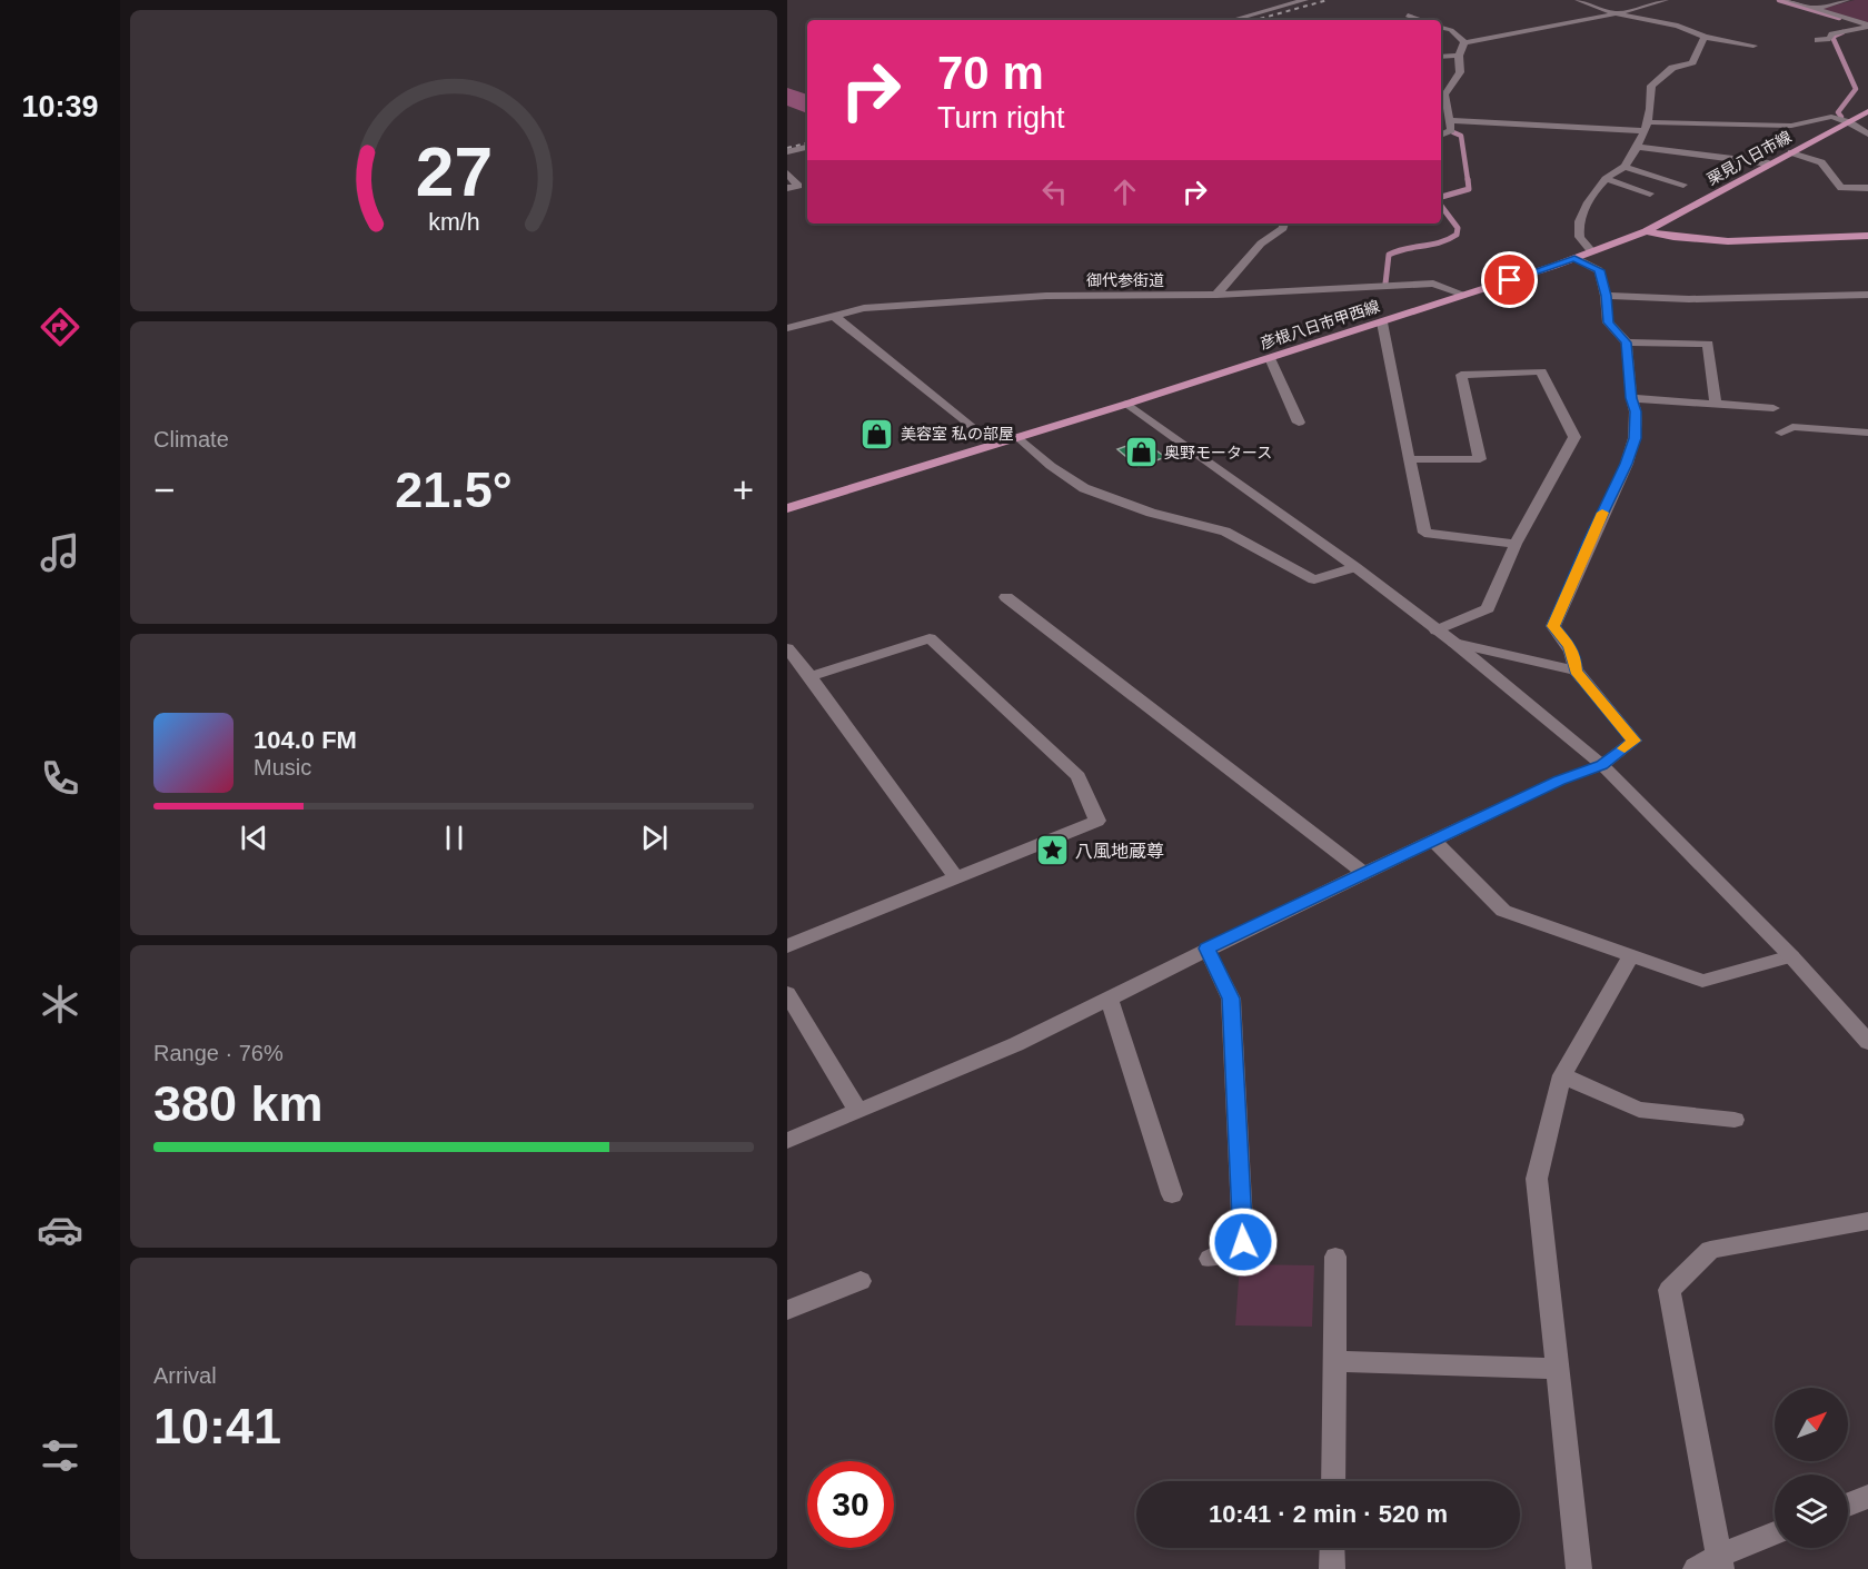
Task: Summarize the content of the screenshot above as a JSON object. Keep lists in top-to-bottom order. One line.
{"streets":{"main road":["栗見八日市線","彦根八日市甲西線"],"street":["御代参街道"]},"crossings":[["栗見八日市線","彦根八日市甲西線"],["御代参街道","彦根八日市甲西線"]],"places":{"shop":["美容室 私の部屋","奥野モータース"],"place":["八風地蔵尊"]},"north":"top right","page":{"tabs":"10:39","turn":["70 m","Turn right"],"tile":["Climate",["Range · 76%","380 km"],["Arrival","10:41"]],"heat":["−","21.5°","+"],"song":["104.0 FM","Music"],"limit":"30","trip":"10:41 · 2 min · 520 m","gauge":["27","km/h"]}}
